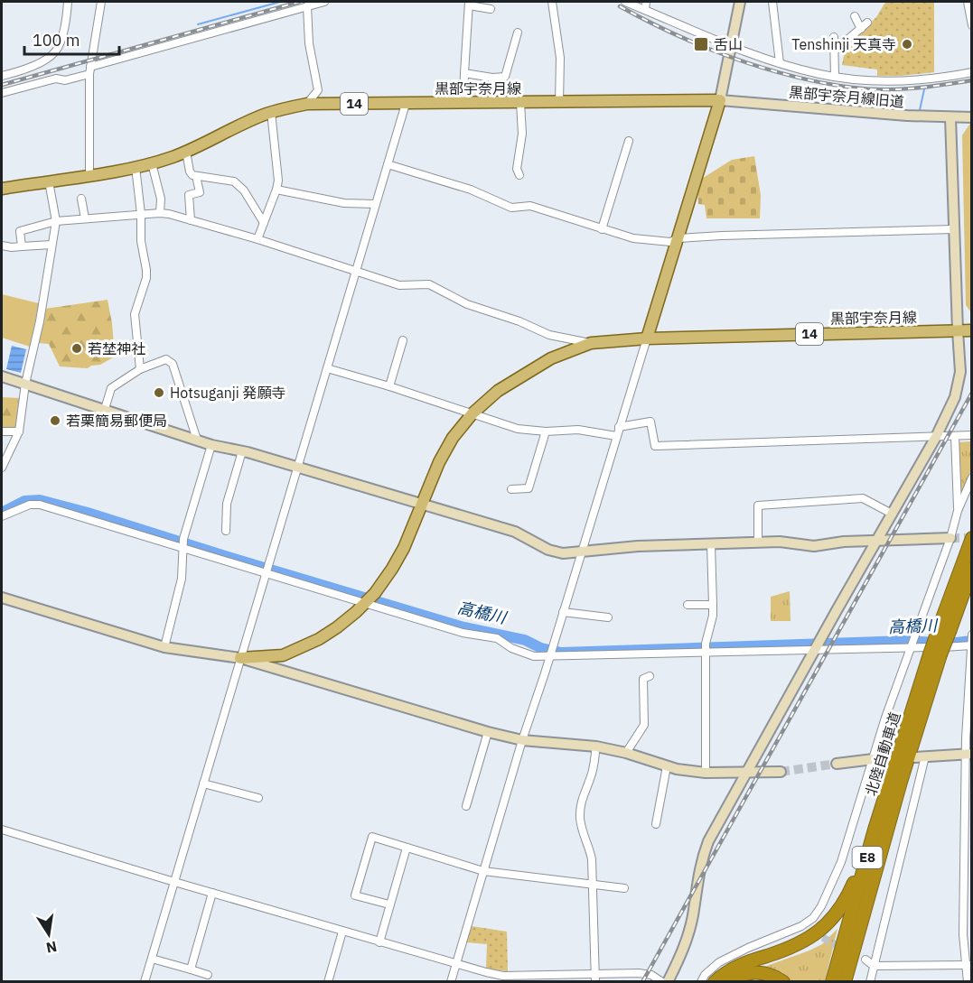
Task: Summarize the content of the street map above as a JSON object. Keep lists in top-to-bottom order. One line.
{"streets":{"highway":["北陸自動車道","E8"],"main road":["黒部宇奈月線","14"],"street":["黒部宇奈月線旧道"]},"crossings":[["黒部宇奈月線","黒部宇奈月線旧道"]],"water":["高橋川"],"places":{"transit":["舌山"],"other":["Tenshinji 天真寺","若埜神社","Hotsuganji 発願寺","若栗簡易郵便局"]},"scale_bar":"100 m","north":"bottom"}
